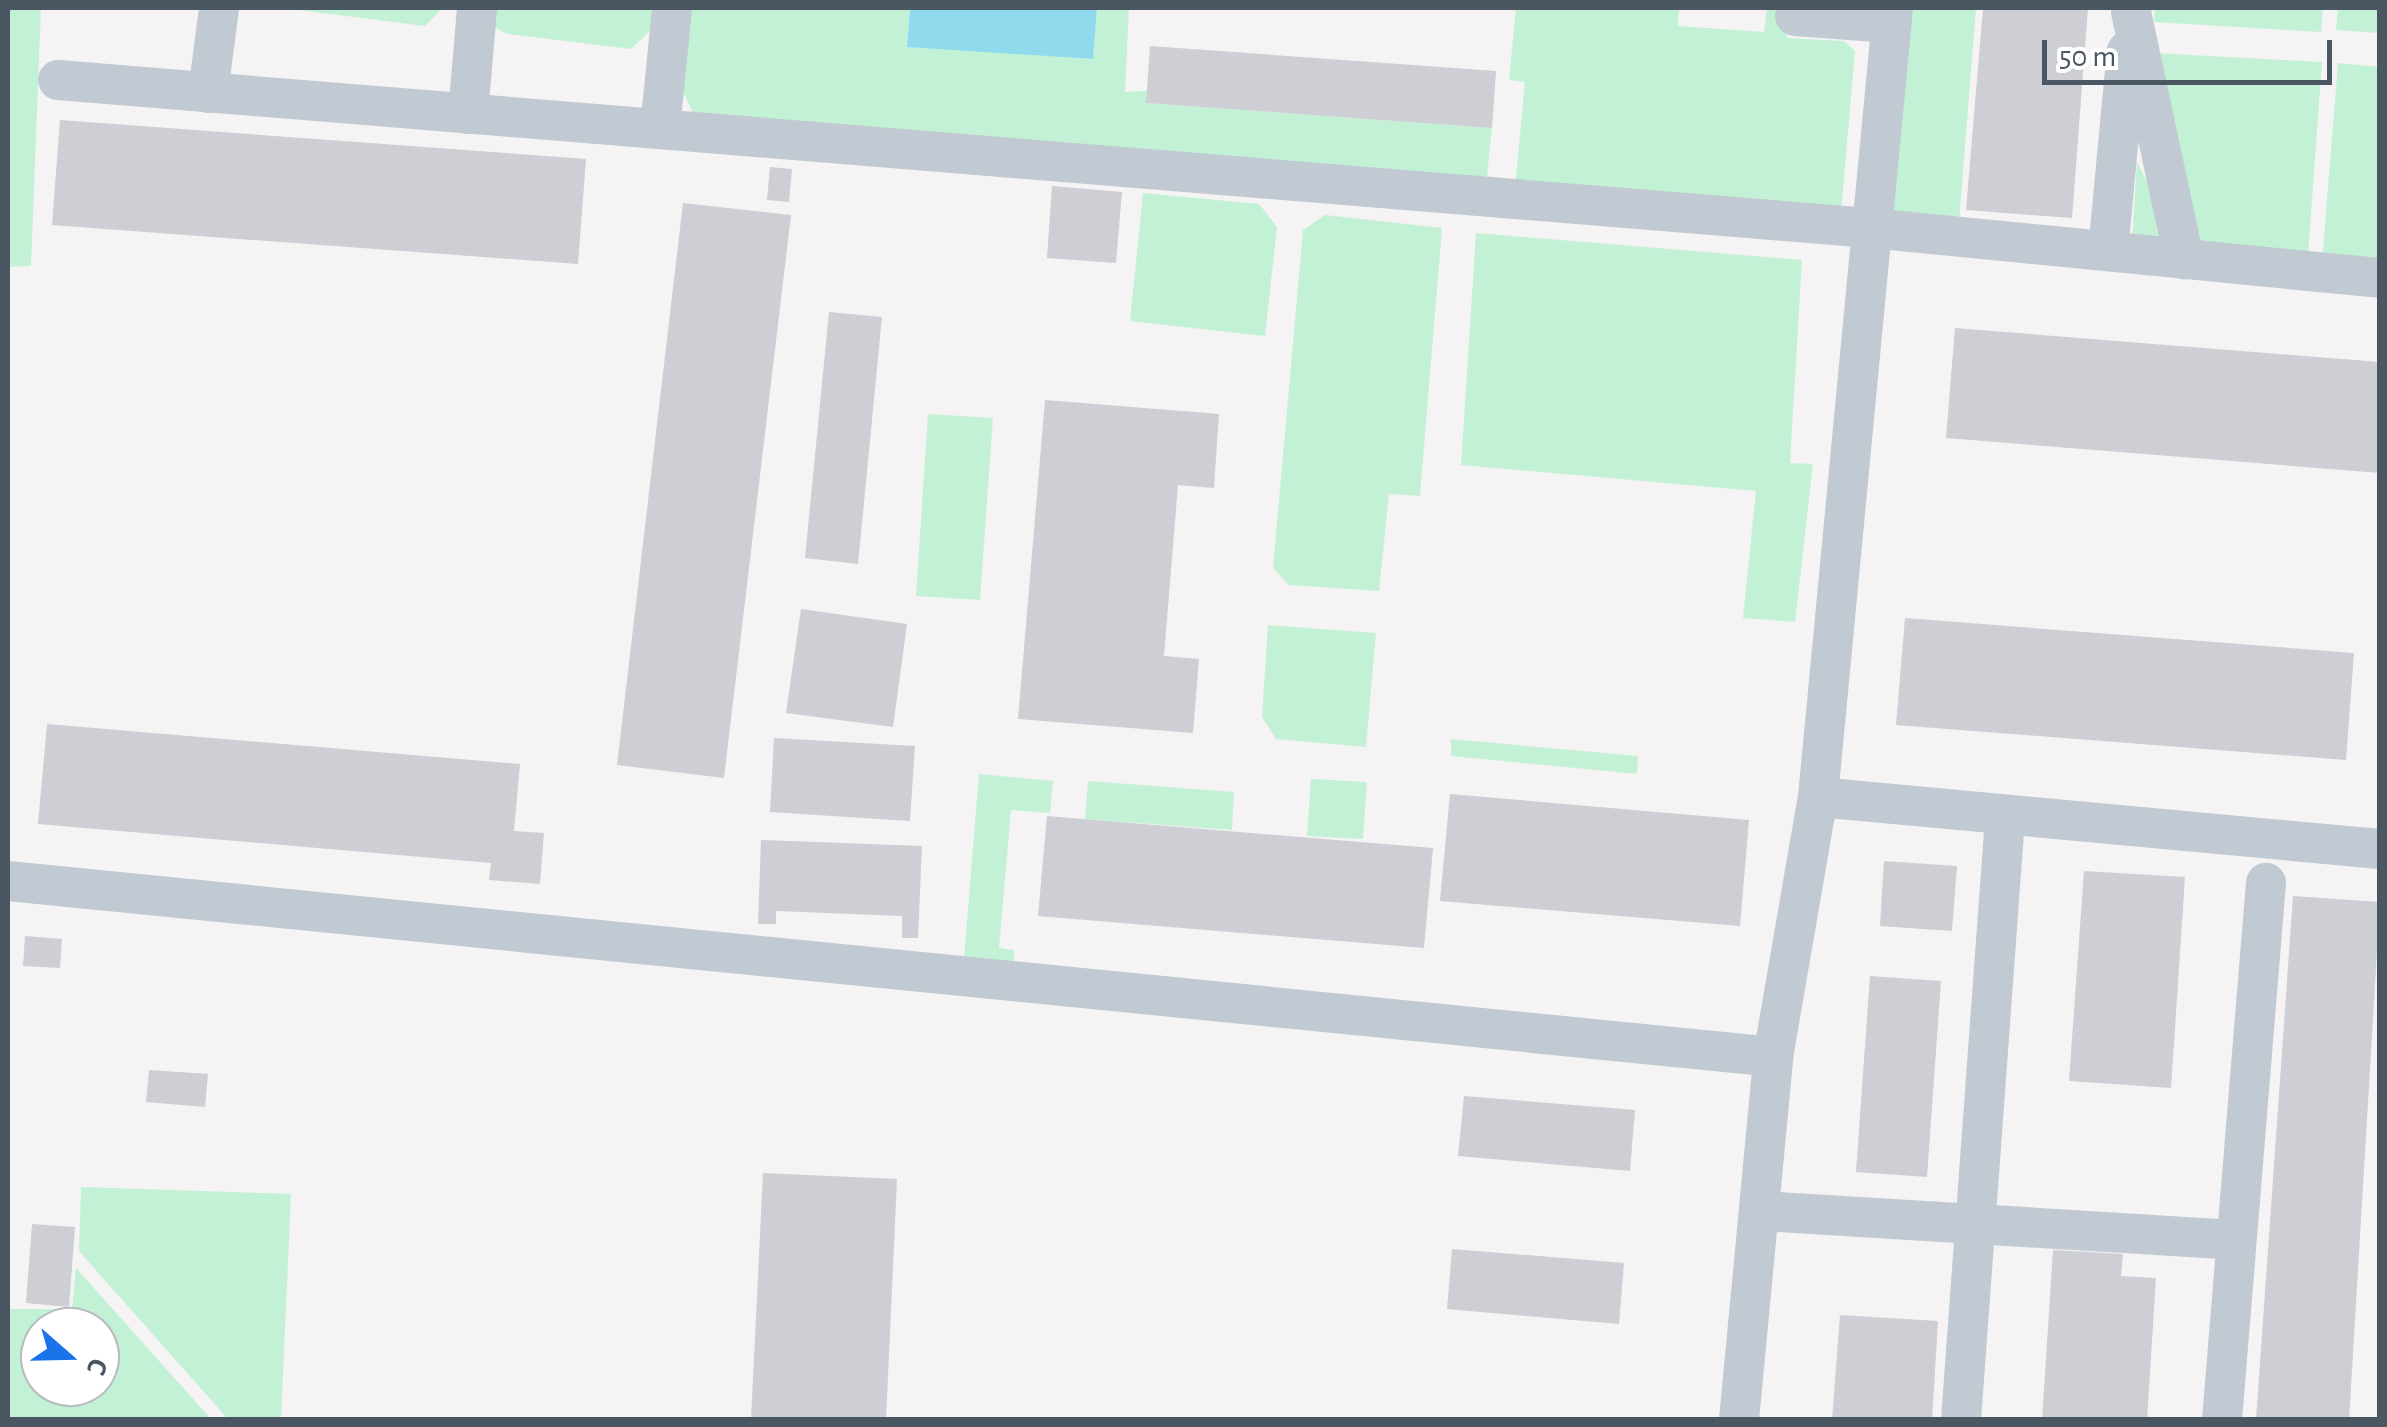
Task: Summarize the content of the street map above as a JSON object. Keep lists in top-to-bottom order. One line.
{"scale_bar":"50 m","north":"right"}
